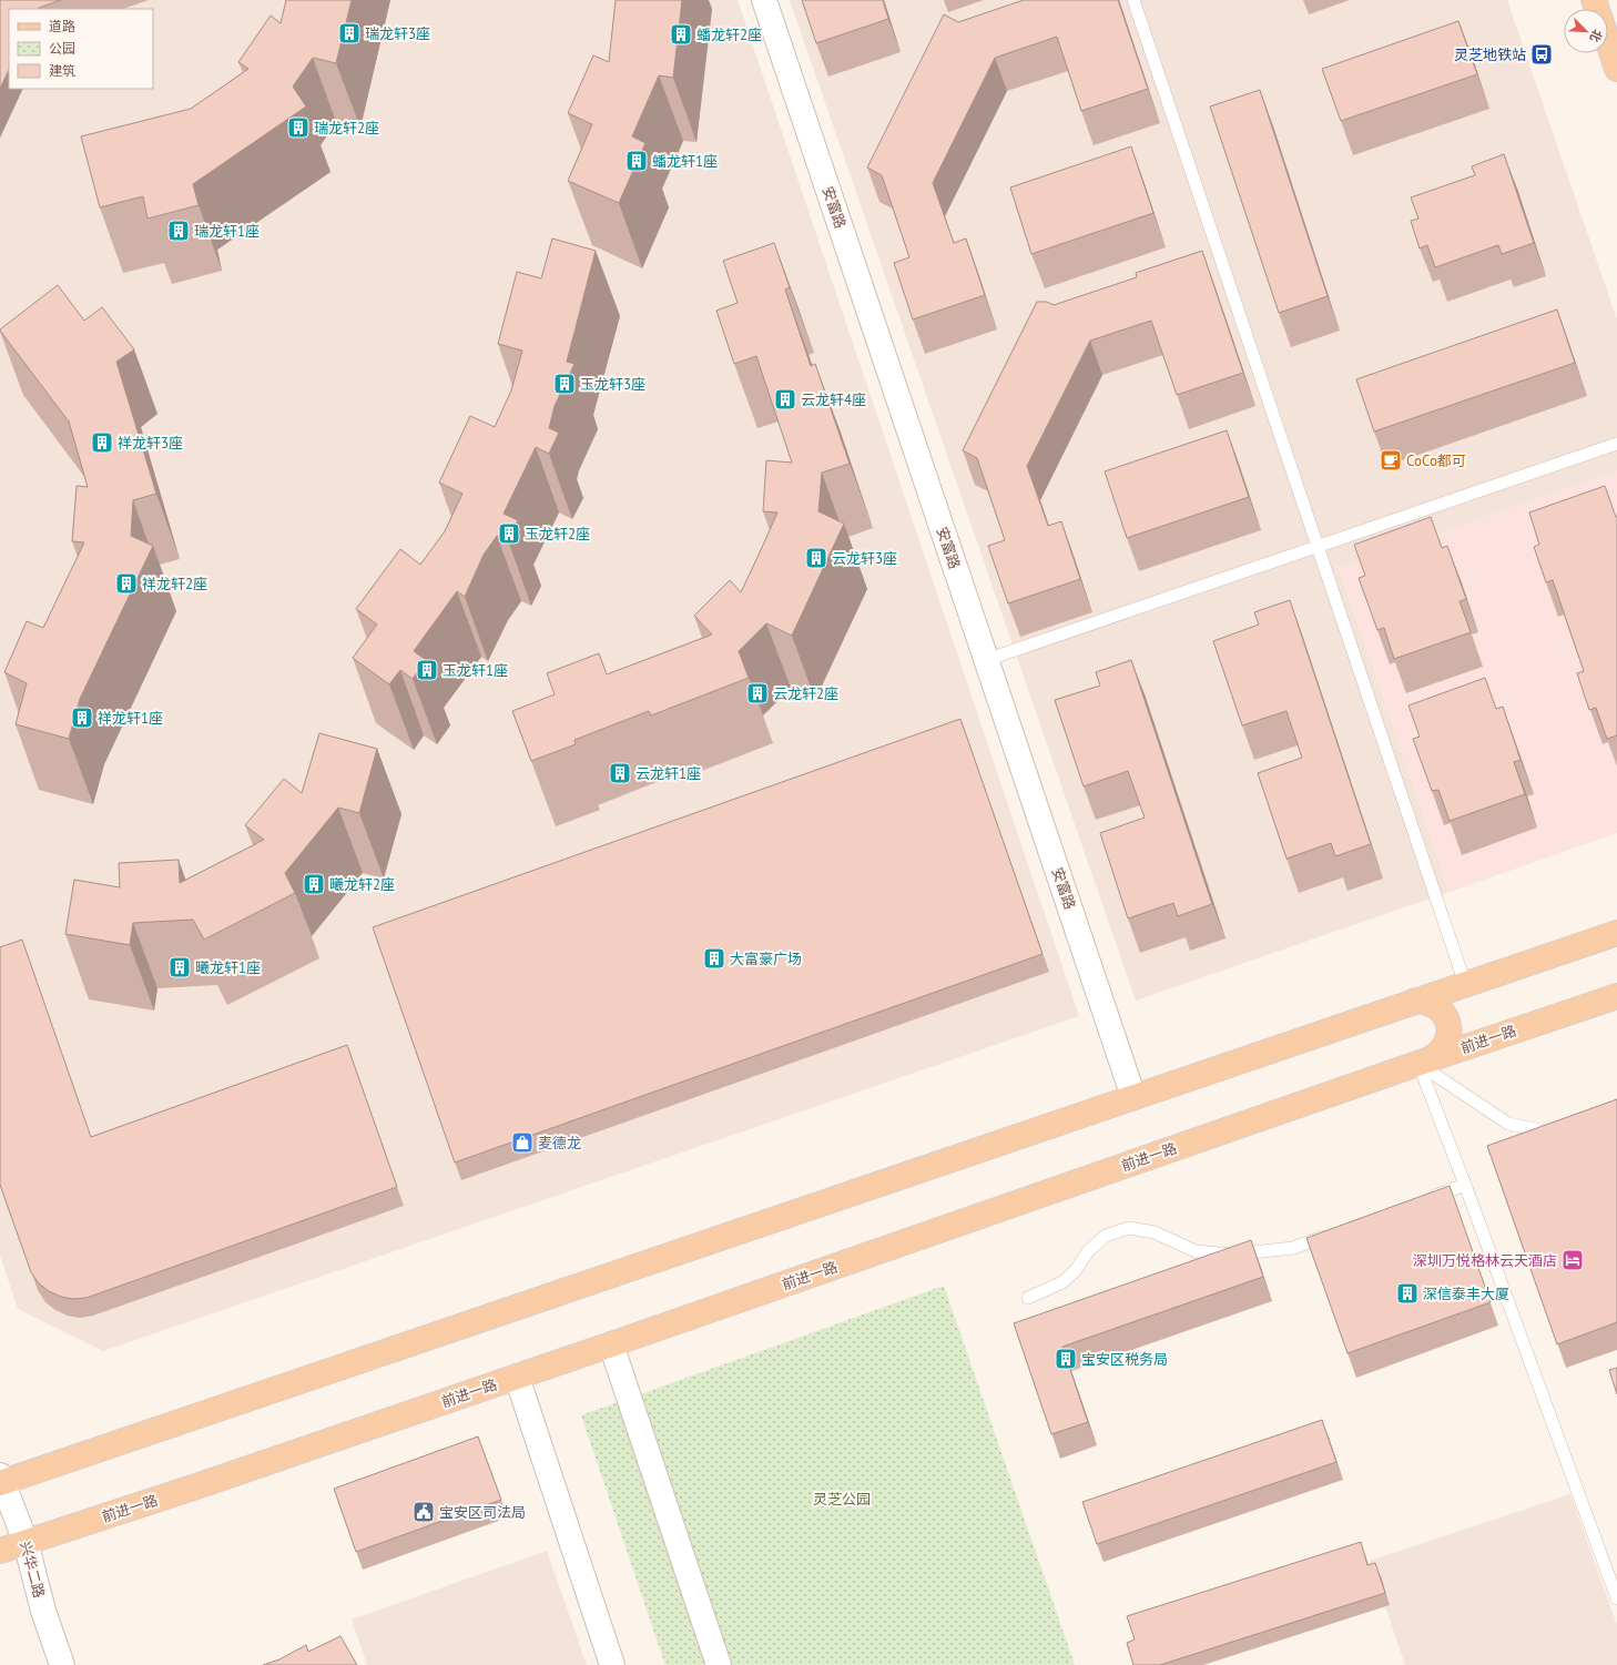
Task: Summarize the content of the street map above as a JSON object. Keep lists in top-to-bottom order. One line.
{"streets":{"main road":["前进一路"],"street":["安富路","兴华二路"]},"crossings":[["前进一路","兴华二路"]],"parks":["灵芝公园"],"places":{"building":["瑞龙轩3座","蟠龙轩2座","瑞龙轩2座","蟠龙轩1座","瑞龙轩1座","玉龙轩3座","云龙轩4座","祥龙轩3座","玉龙轩2座","云龙轩3座","祥龙轩2座","玉龙轩1座","云龙轩2座","祥龙轩1座","云龙轩1座","曦龙轩2座","大富豪广场","曦龙轩1座","深信泰丰大厦","宝安区税务局"],"bus stop":["灵芝地铁站"],"cafe":["CoCo都可"],"shop":["麦德龙"],"hotel":["深圳万悦格林云天酒店"],"public building":["宝安区司法局"]},"legend":["道路","公园","建筑"],"north":"bottom right"}
